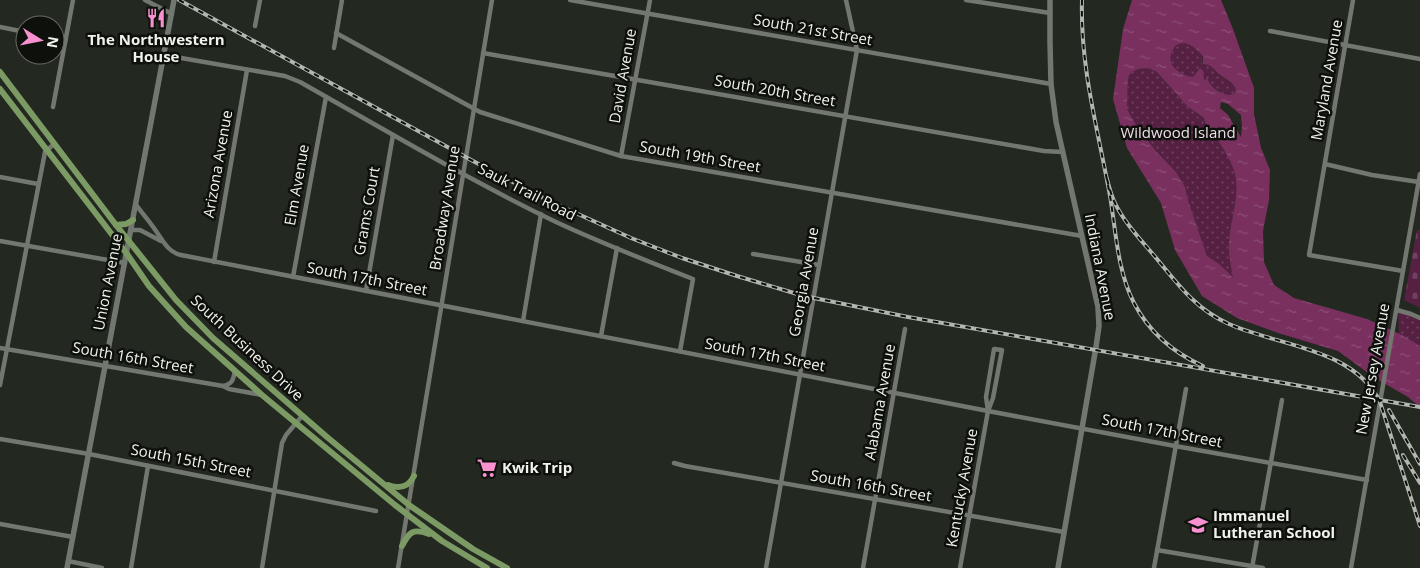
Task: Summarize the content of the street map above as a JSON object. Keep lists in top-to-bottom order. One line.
{"streets":{"main road":["Indiana Avenue","Union Avenue","South Business Drive"],"street":["South 21st Street","David Avenue","Maryland Avenue","South 20th Street","South 19th Street","Arizona Avenue","Elm Avenue","Sauk Trail Road","Broadway Avenue","Grams Court","South 17th Street","Georgia Avenue","South 16th Street","New Jersey Avenue","Alabama Avenue","South 15th Street","Kentucky Avenue"]},"crossings":[["South 21st Street","David Avenue"],["South 21st Street","Indiana Avenue"],["South 21st Street","Georgia Avenue"],["David Avenue","South 20th Street"],["David Avenue","South 19th Street"],["Maryland Avenue","New Jersey Avenue"],["South 20th Street","Broadway Avenue"],["South 20th Street","Indiana Avenue"],["South 20th Street","Georgia Avenue"],["South 19th Street","Broadway Avenue"],["South 19th Street","Indiana Avenue"],["South 19th Street","Georgia Avenue"],["Arizona Avenue","Sauk Trail Road"],["Arizona Avenue","South 17th Street"],["Elm Avenue","Sauk Trail Road"],["Elm Avenue","South 17th Street"],["Sauk Trail Road","Broadway Avenue"],["Sauk Trail Road","Grams Court"],["Sauk Trail Road","South 17th Street"],["Broadway Avenue","South 17th Street"],["Broadway Avenue","South Business Drive"],["Grams Court","South 17th Street"],["Indiana Avenue","South 17th Street"],["Indiana Avenue","South 16th Street"],["South 17th Street","Union Avenue"],["South 17th Street","Georgia Avenue"],["South 17th Street","New Jersey Avenue"],["South 17th Street","Alabama Avenue"],["South 17th Street","Kentucky Avenue"],["Union Avenue","South Business Drive"],["Union Avenue","South 16th Street"],["Union Avenue","South 15th Street"],["Georgia Avenue","South 16th Street"],["South Business Drive","South 16th Street"],["South 16th Street","Alabama Avenue"],["South 16th Street","Kentucky Avenue"]],"parks":["Wildwood Island"],"places":{"restaurant":["The Northwestern House"],"supermarket":["Kwik Trip"],"school or university":["Immanuel Lutheran School"]},"north":"right"}
